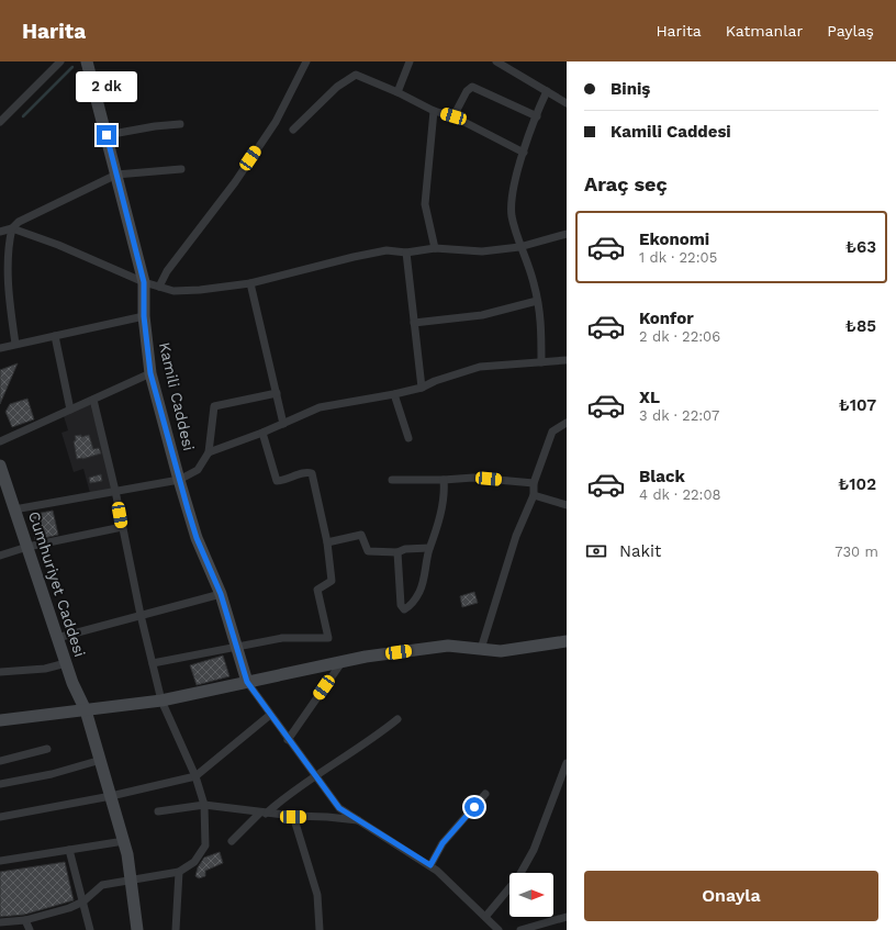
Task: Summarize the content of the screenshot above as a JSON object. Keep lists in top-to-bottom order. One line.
{"streets":{"main road":["Kamili Caddesi","Cumhuriyet Caddesi"]},"north":"right","page":{"header":"Harita","nav":["Harita","Katmanlar","Paylaş"],"banner":["Biniş","Kamili Caddesi"],"bubble":"2 dk","heading":"Araç seç","list":[{"name":"Ekonomi","note":"1 dk · 22:05","value":"₺63"},{"name":"Konfor","note":"2 dk · 22:06","value":"₺85"},{"name":"XL","note":"3 dk · 22:07","value":"₺107"},{"name":"Black","note":"4 dk · 22:08","value":"₺102"}],"pay":["Nakit","730 m"],"buttons":"Onayla"}}
